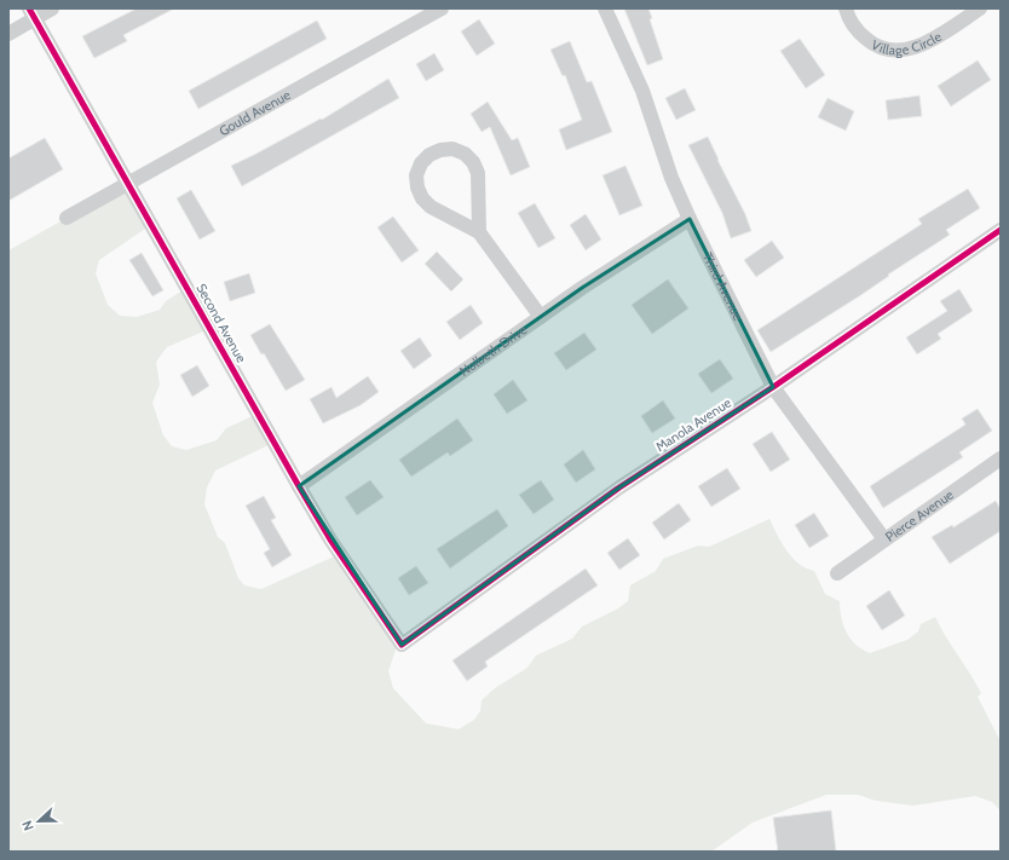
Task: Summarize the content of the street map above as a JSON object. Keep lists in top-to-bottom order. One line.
{"streets":{"street":["Village Circle","Gould Avenue","Third Avenue","Second Avenue","Nolbeth Drive","Manola Avenue","Pierce Avenue"]},"crossings":[["Gould Avenue","Second Avenue"],["Third Avenue","Nolbeth Drive"],["Third Avenue","Manola Avenue"],["Third Avenue","Pierce Avenue"],["Second Avenue","Nolbeth Drive"],["Second Avenue","Manola Avenue"]],"north":"left"}
